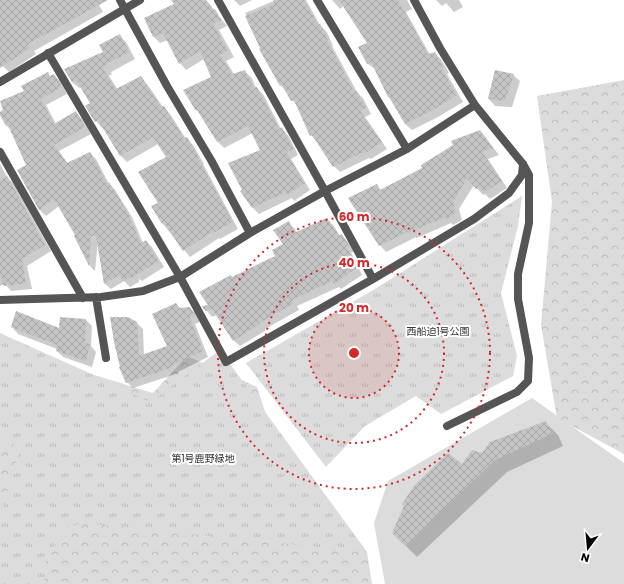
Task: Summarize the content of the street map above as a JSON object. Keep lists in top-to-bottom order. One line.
{"parks":["西船迫1号公園","第1号鹿野緑地"],"north":"bottom","rings":["60 m","40 m","20 m"]}
